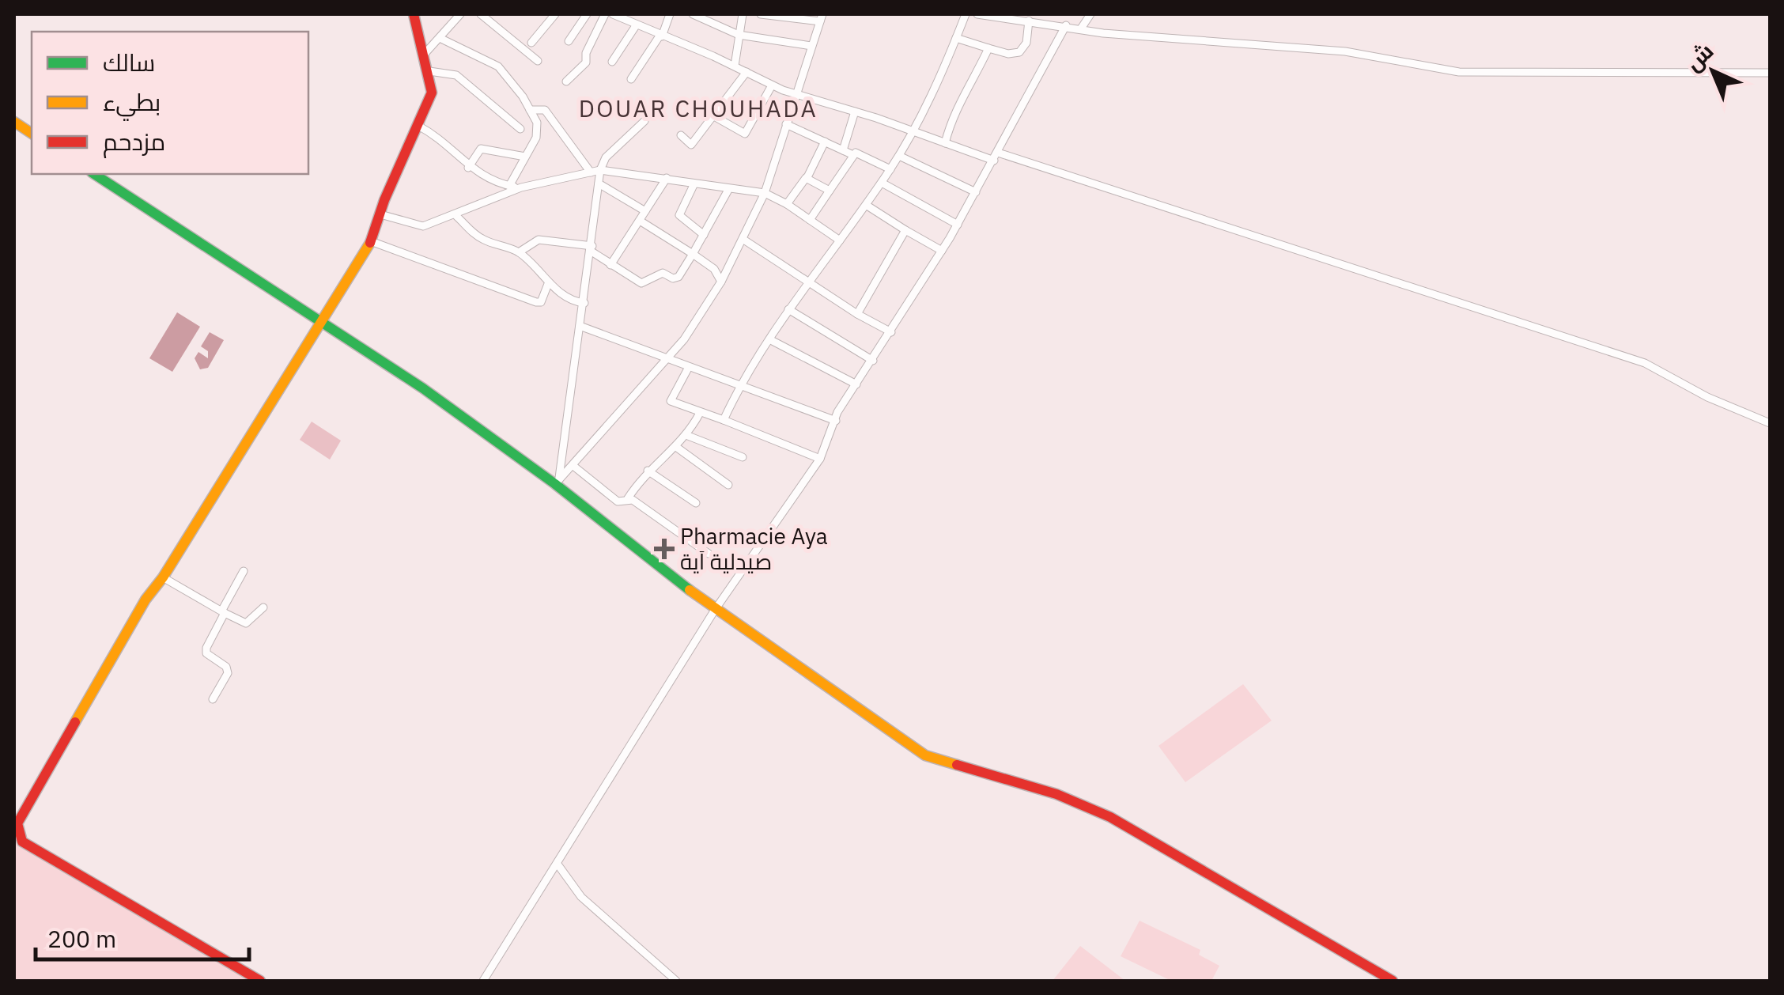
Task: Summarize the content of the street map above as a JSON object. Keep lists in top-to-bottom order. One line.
{"districts":["DOUAR CHOUHADA"],"places":{"health":["Pharmacie Aya صيدلية اَية"]},"legend":["سالك","بطيء","مزدحم"],"scale_bar":"200 m","north":"top left"}
